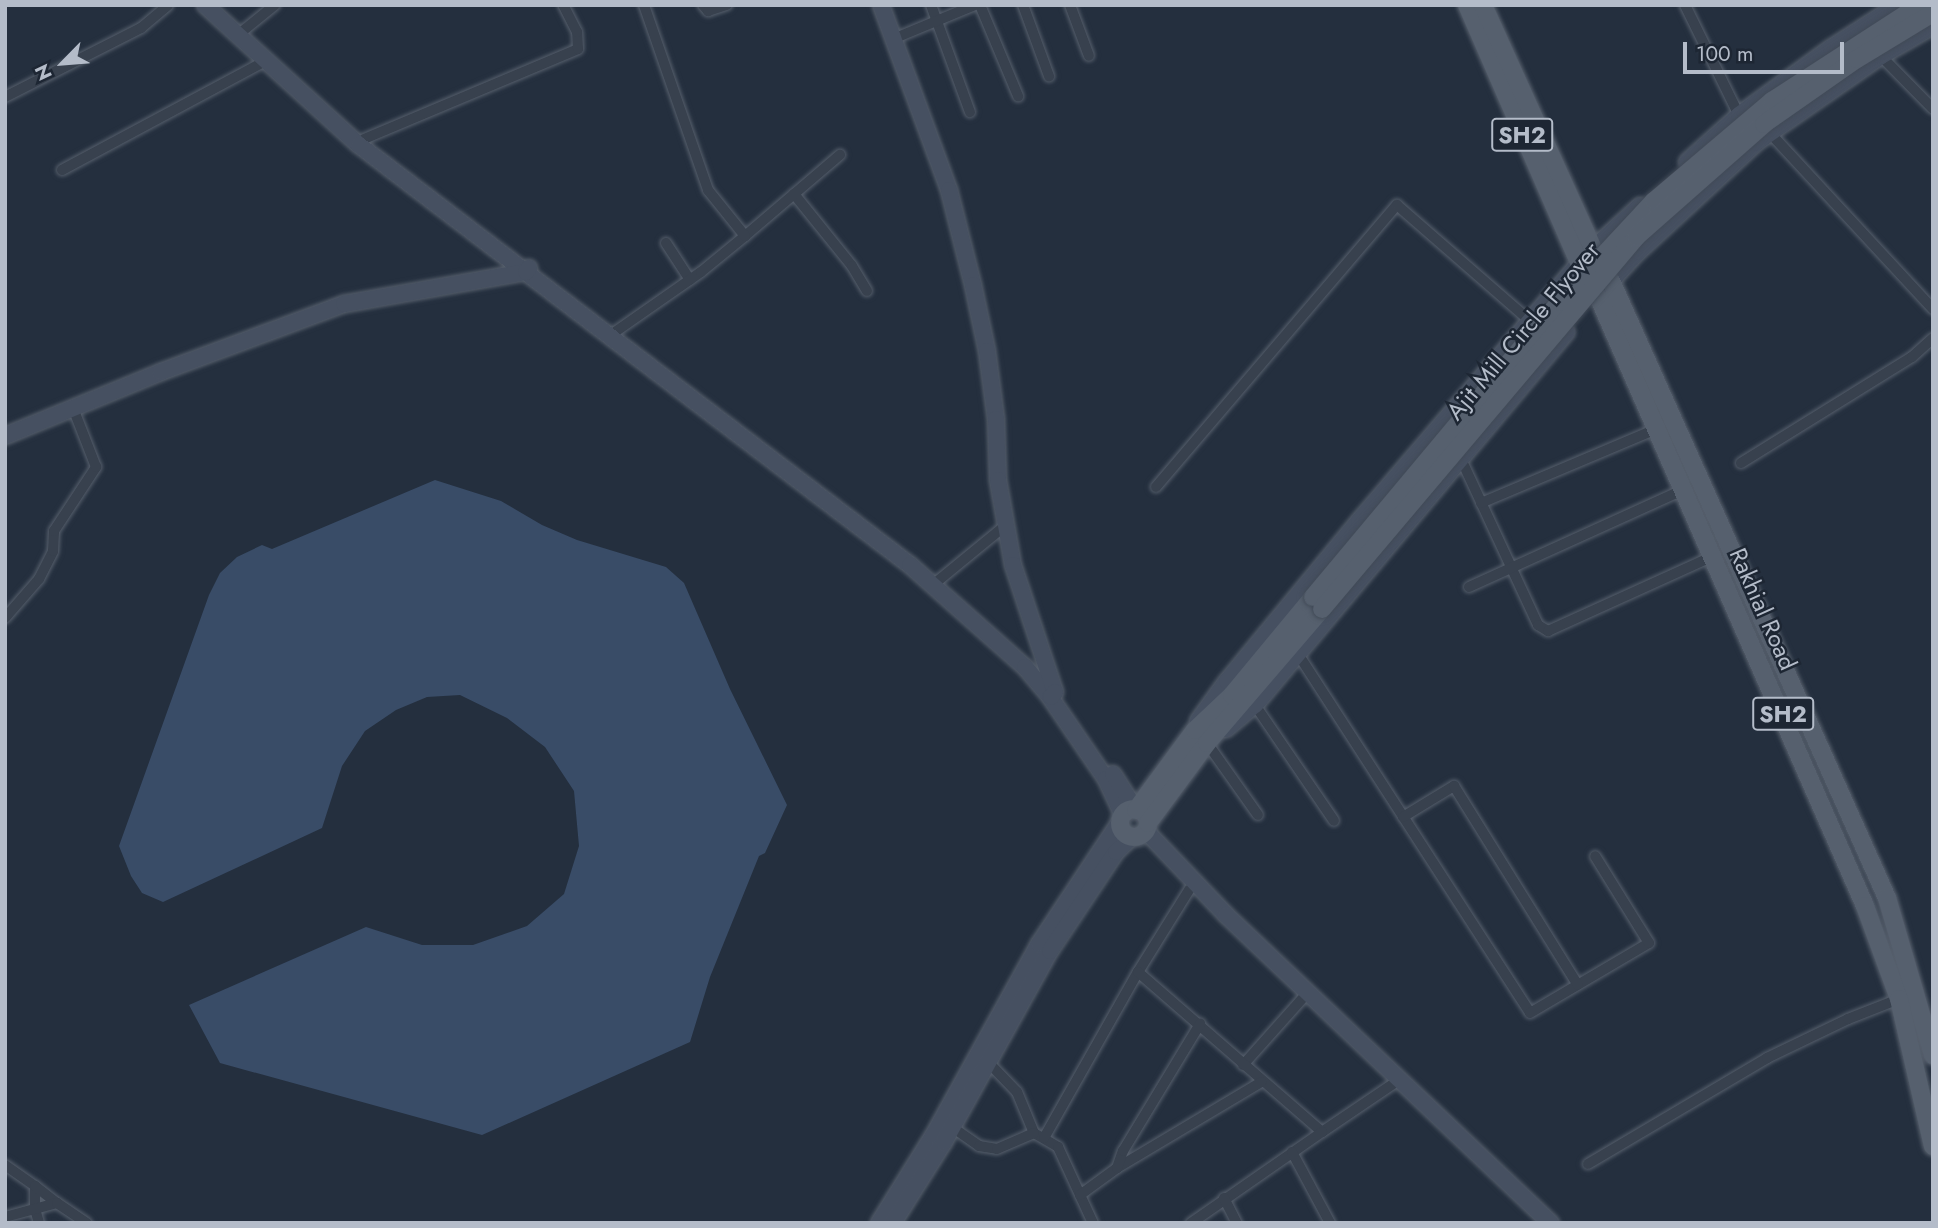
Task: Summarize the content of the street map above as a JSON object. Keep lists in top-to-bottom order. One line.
{"streets":{"main road":["SH2","Ajit Mill Circle Flyover","Rakhial Road"]},"scale_bar":"100 m","north":"bottom left"}
